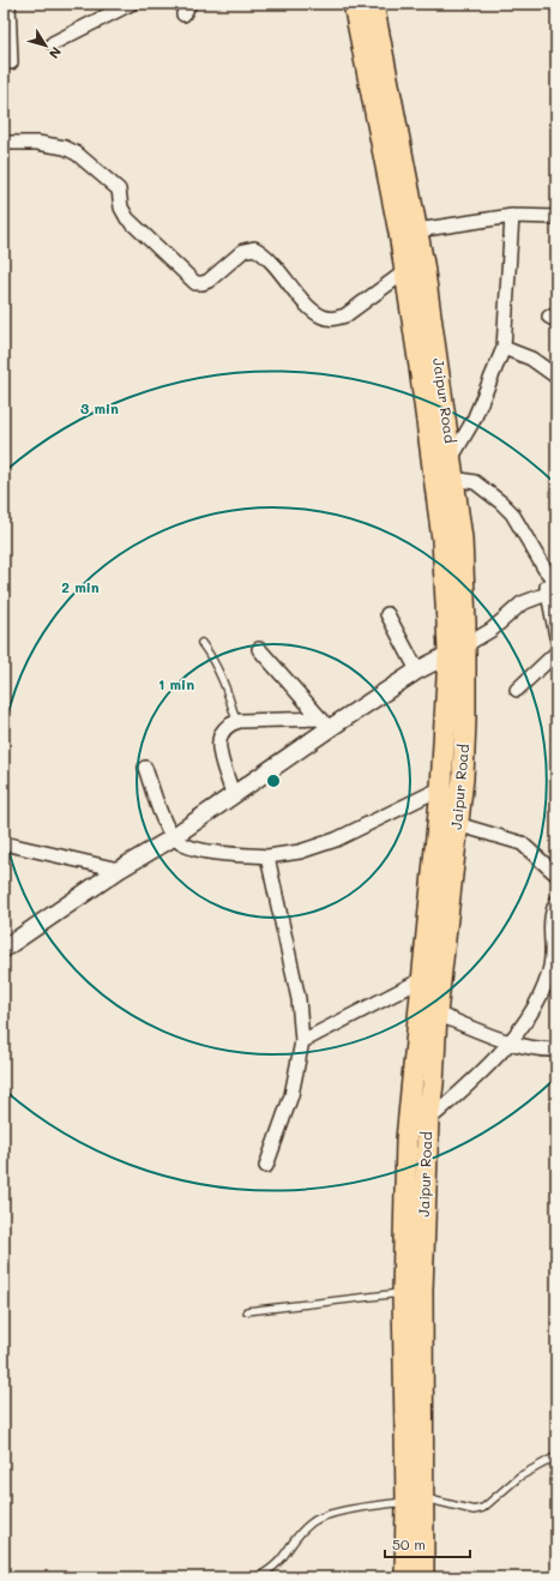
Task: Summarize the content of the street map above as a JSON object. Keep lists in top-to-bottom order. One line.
{"streets":{"main road":["Jaipur Road"]},"scale_bar":"50 m","north":"bottom right","rings":["3 min","2 min","1 min"]}
